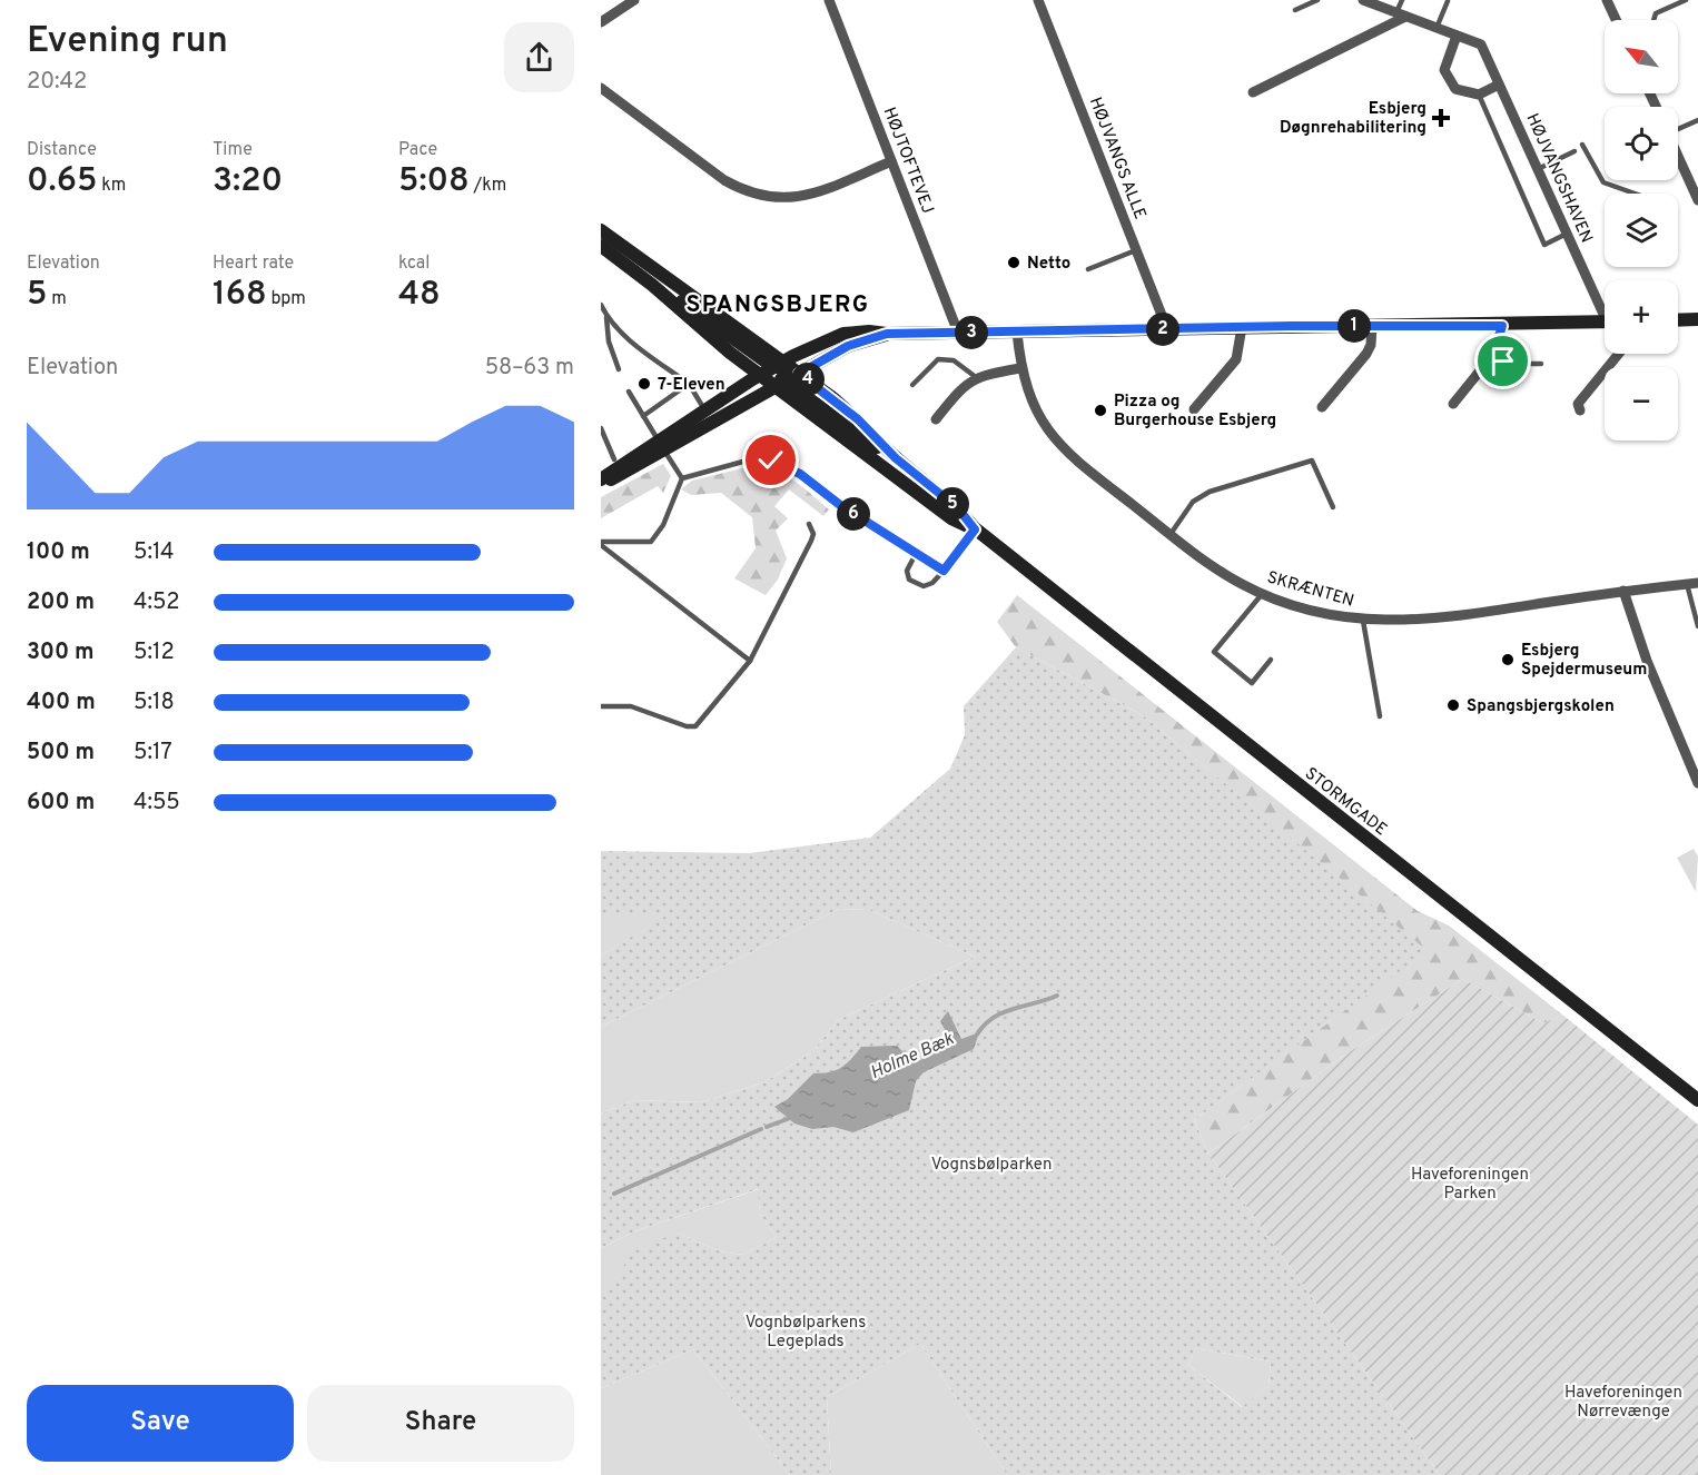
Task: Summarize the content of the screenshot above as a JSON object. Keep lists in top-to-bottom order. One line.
{"streets":{"street":["HØJVANGS ALLE","HØJTOFTEVEJ","HØJVANGSHAVEN","SKRÆNTEN","STORMGADE"]},"districts":["SPANGSBJERG"],"water":["Holme Bæk"],"parks":["Vognsbølparken","Haveforeningen Parken","Vognbølparkens Legeplads","Haveforeningen Nørrevænge"],"places":{"health":["Esbjerg Døgnrehabilitering"],"other":["Netto","7-Eleven","Pizza og Burgerhouse Esbjerg","Esbjerg Spejdermuseum","Spangsbjergskolen"]},"north":"top left","page":{"heading":["Evening run","20:42"],"map_buttons":["+","−"],"stats":[["Distance","0.65 km"],["Time","3:20"],["Pace","5:08 /km"],["Elevation","5 m"],["Heart rate","168 bpm"],["kcal","48"]],"pins":["1","2","3","4","5","6"],"chart":["Elevation","58–63 m"],"list":[{"name":"100 m","note":"5:14"},{"name":"200 m","note":"4:52"},{"name":"300 m","note":"5:12"},{"name":"400 m","note":"5:18"},{"name":"500 m","note":"5:17"},{"name":"600 m","note":"4:55"}],"buttons":["Save","Share"]}}
